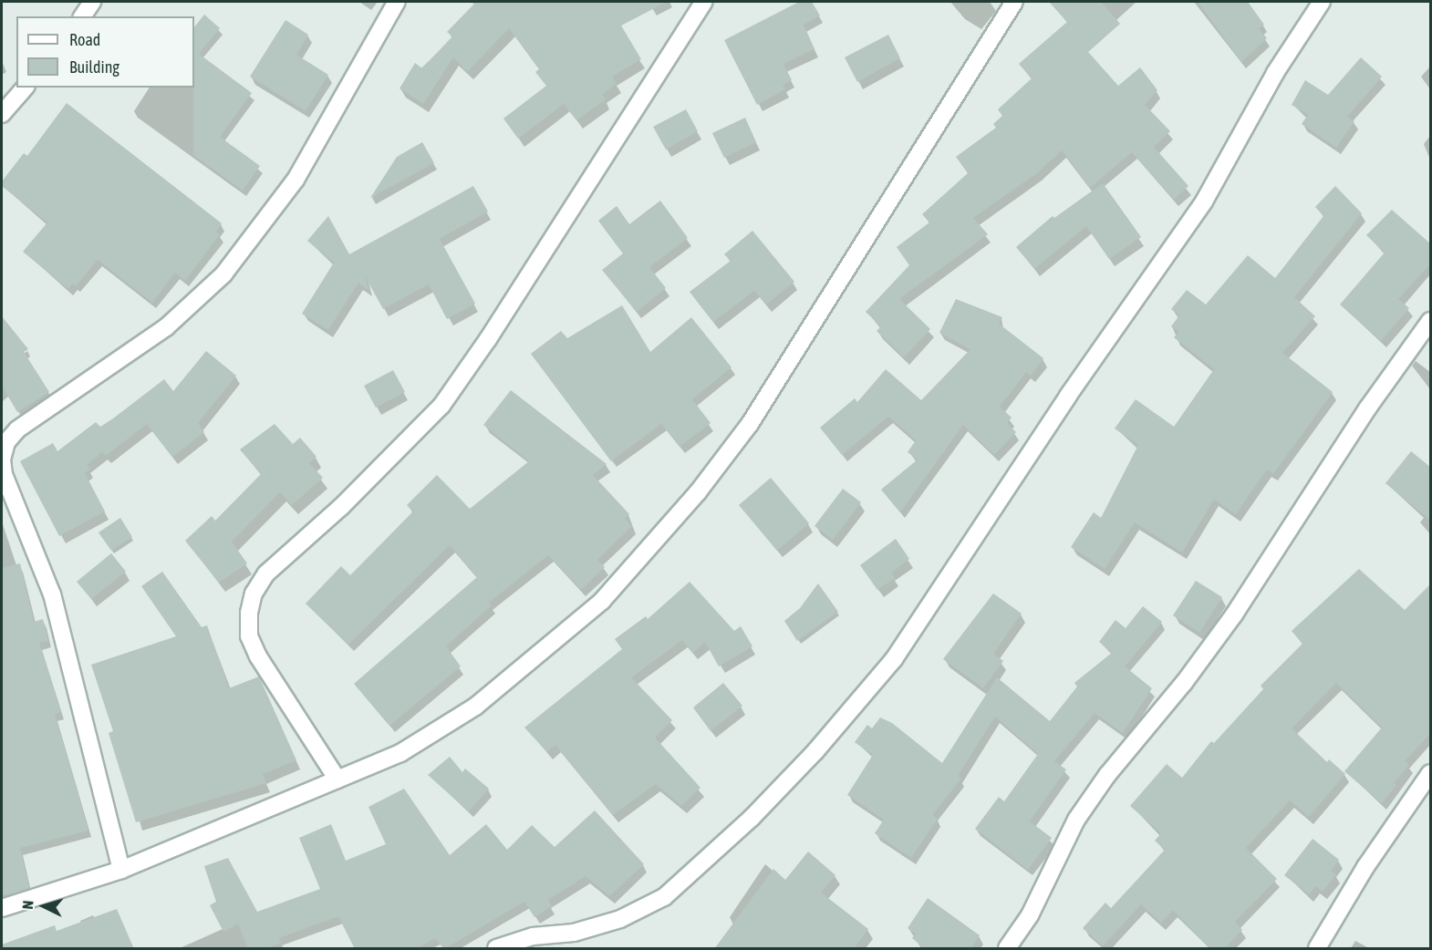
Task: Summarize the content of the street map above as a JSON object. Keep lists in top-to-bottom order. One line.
{"legend":["Road","Building"],"north":"left"}
